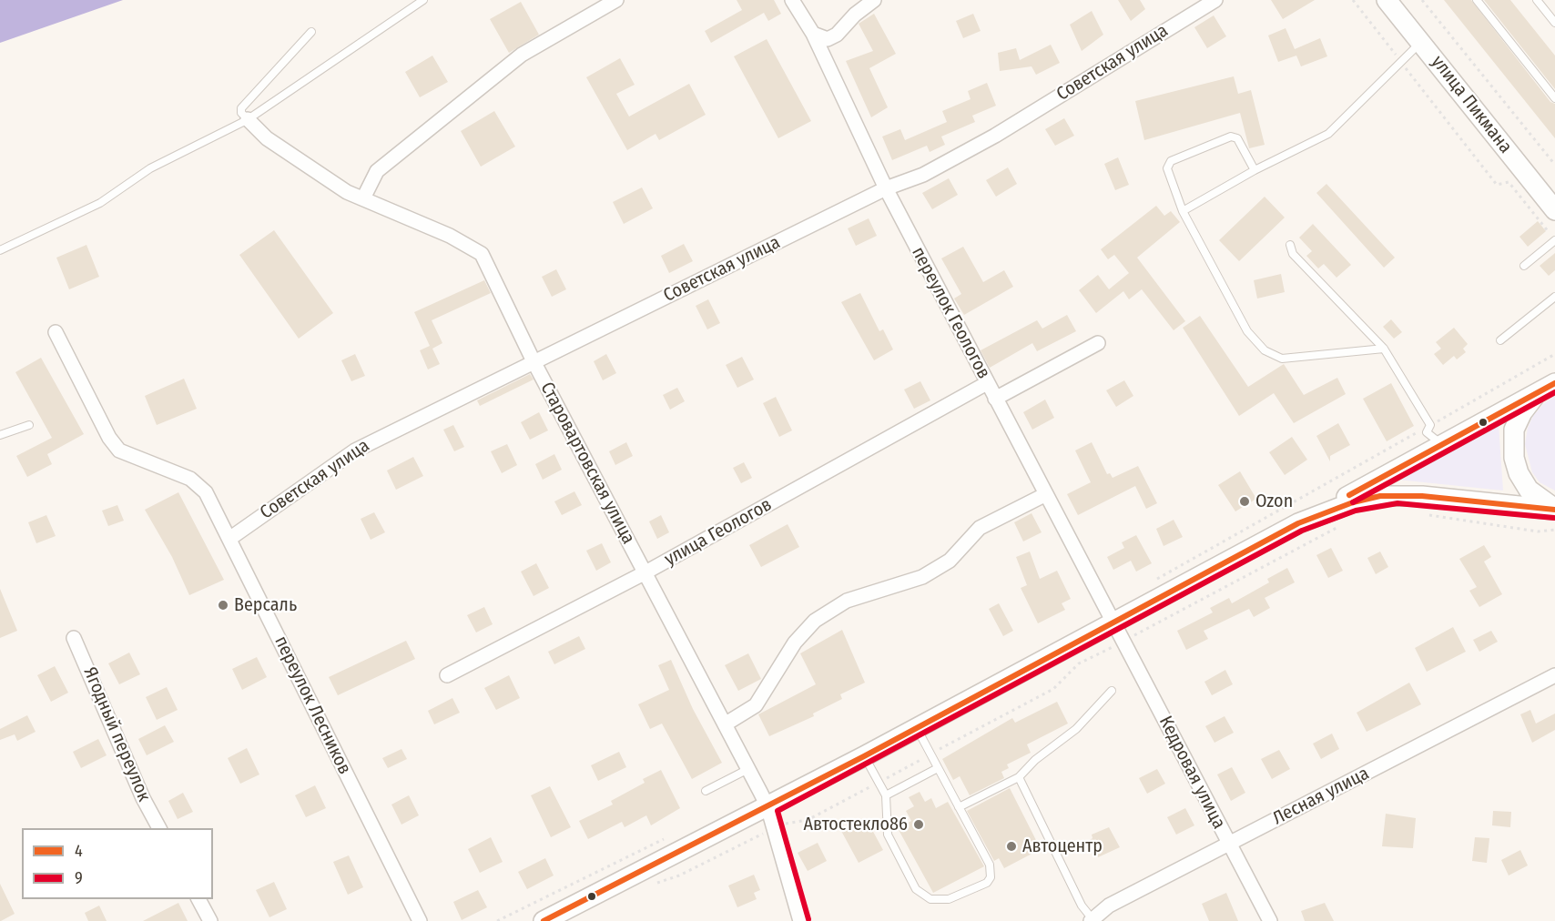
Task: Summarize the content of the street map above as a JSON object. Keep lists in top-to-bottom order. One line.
{"streets":{"main road":["улица Пикмана"],"street":["Советская улица","переулок Геологов","Старовартовская улица","улица Геологов","переулок Лесников","Ягодный переулок","Кедровая улица","Лесная улица"]},"crossings":[["Советская улица","переулок Геологов"],["Советская улица","Старовартовская улица"],["Советская улица","переулок Лесников"],["переулок Геологов","улица Геологов"],["переулок Геологов","Кедровая улица"],["Старовартовская улица","улица Геологов"],["Кедровая улица","Лесная улица"]],"places":["Ozon","Версаль","Автостекло86","Автоцентр"],"lines":["transit line 4","transit line 9"],"legend":["4","9"]}
